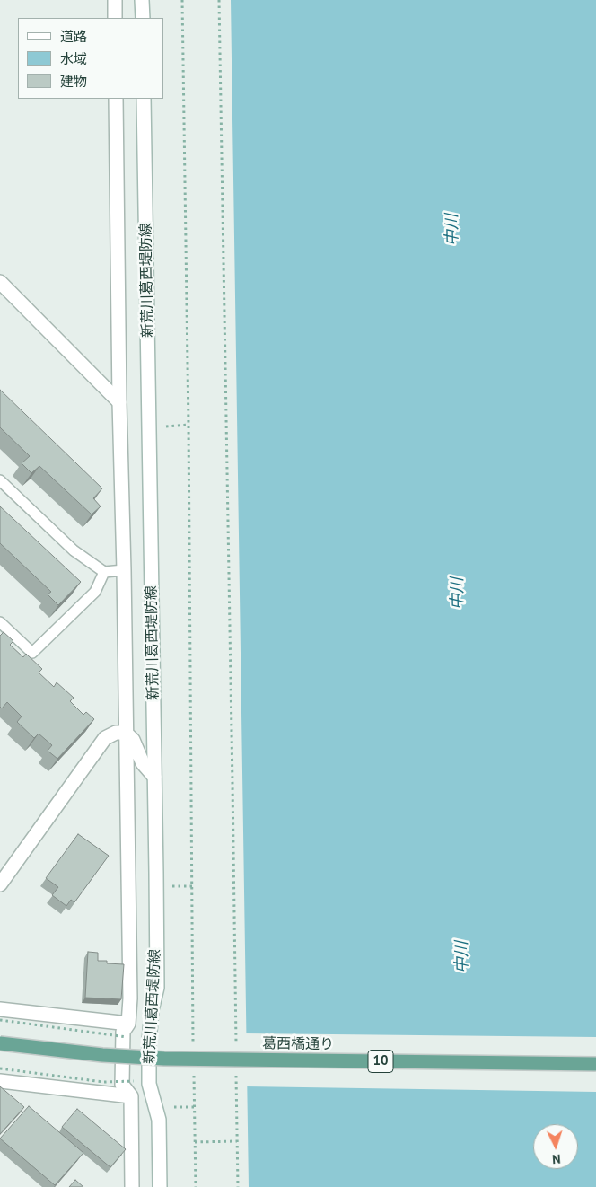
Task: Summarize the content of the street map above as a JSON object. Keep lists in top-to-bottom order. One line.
{"streets":{"main road":["葛西橋通り","10"],"street":["新荒川葛西堤防線"]},"water":["中川"],"legend":["道路","水域","建物"],"north":"bottom"}
